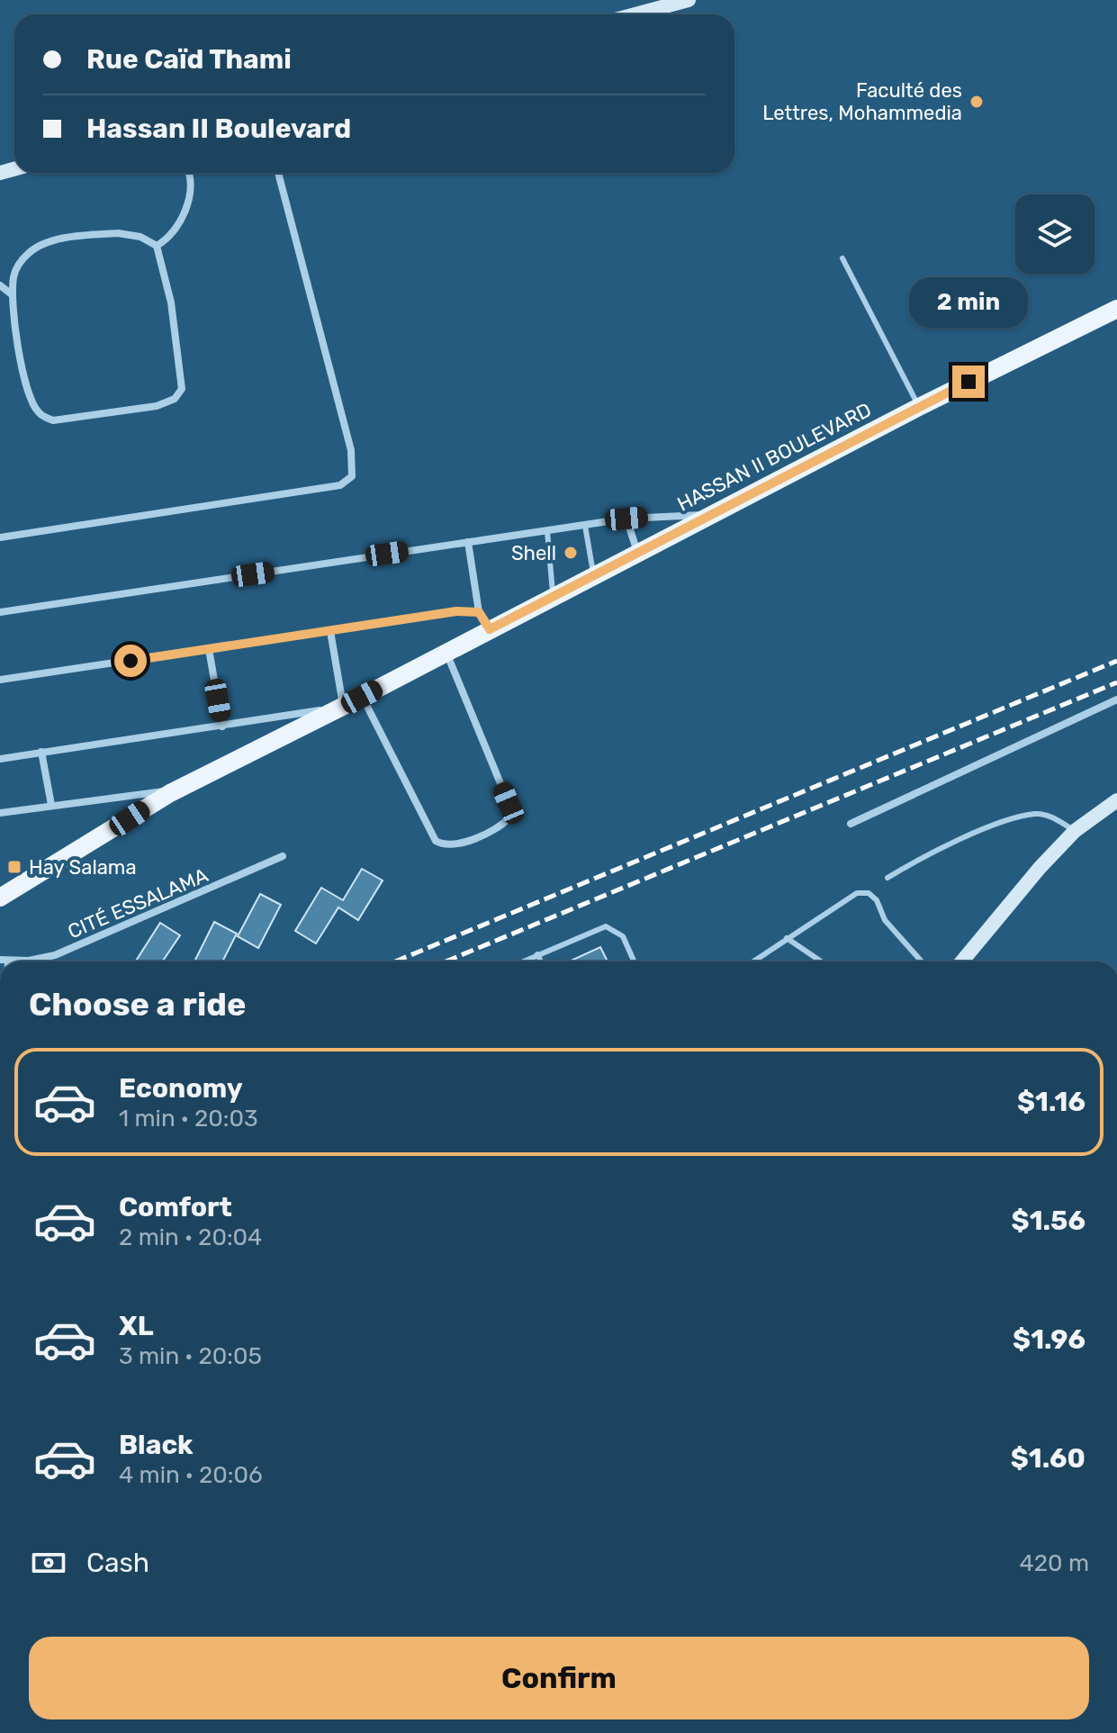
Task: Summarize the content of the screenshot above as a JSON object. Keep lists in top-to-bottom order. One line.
{"streets":{"main road":["HASSAN II BOULEVARD"],"street":["CITÉ ESSALAMA"]},"places":{"other":["Faculté des Lettres, Mohammedia","Shell"],"transit":["Hay Salama"]},"page":{"banner":["Rue Caïd Thami","Hassan II Boulevard"],"bubble":"2 min","heading":"Choose a ride","list":[{"name":"Economy","note":"1 min · 20:03","value":"$1.16"},{"name":"Comfort","note":"2 min · 20:04","value":"$1.56"},{"name":"XL","note":"3 min · 20:05","value":"$1.96"},{"name":"Black","note":"4 min · 20:06","value":"$1.60"}],"pay":["Cash","420 m"],"buttons":"Confirm"}}
